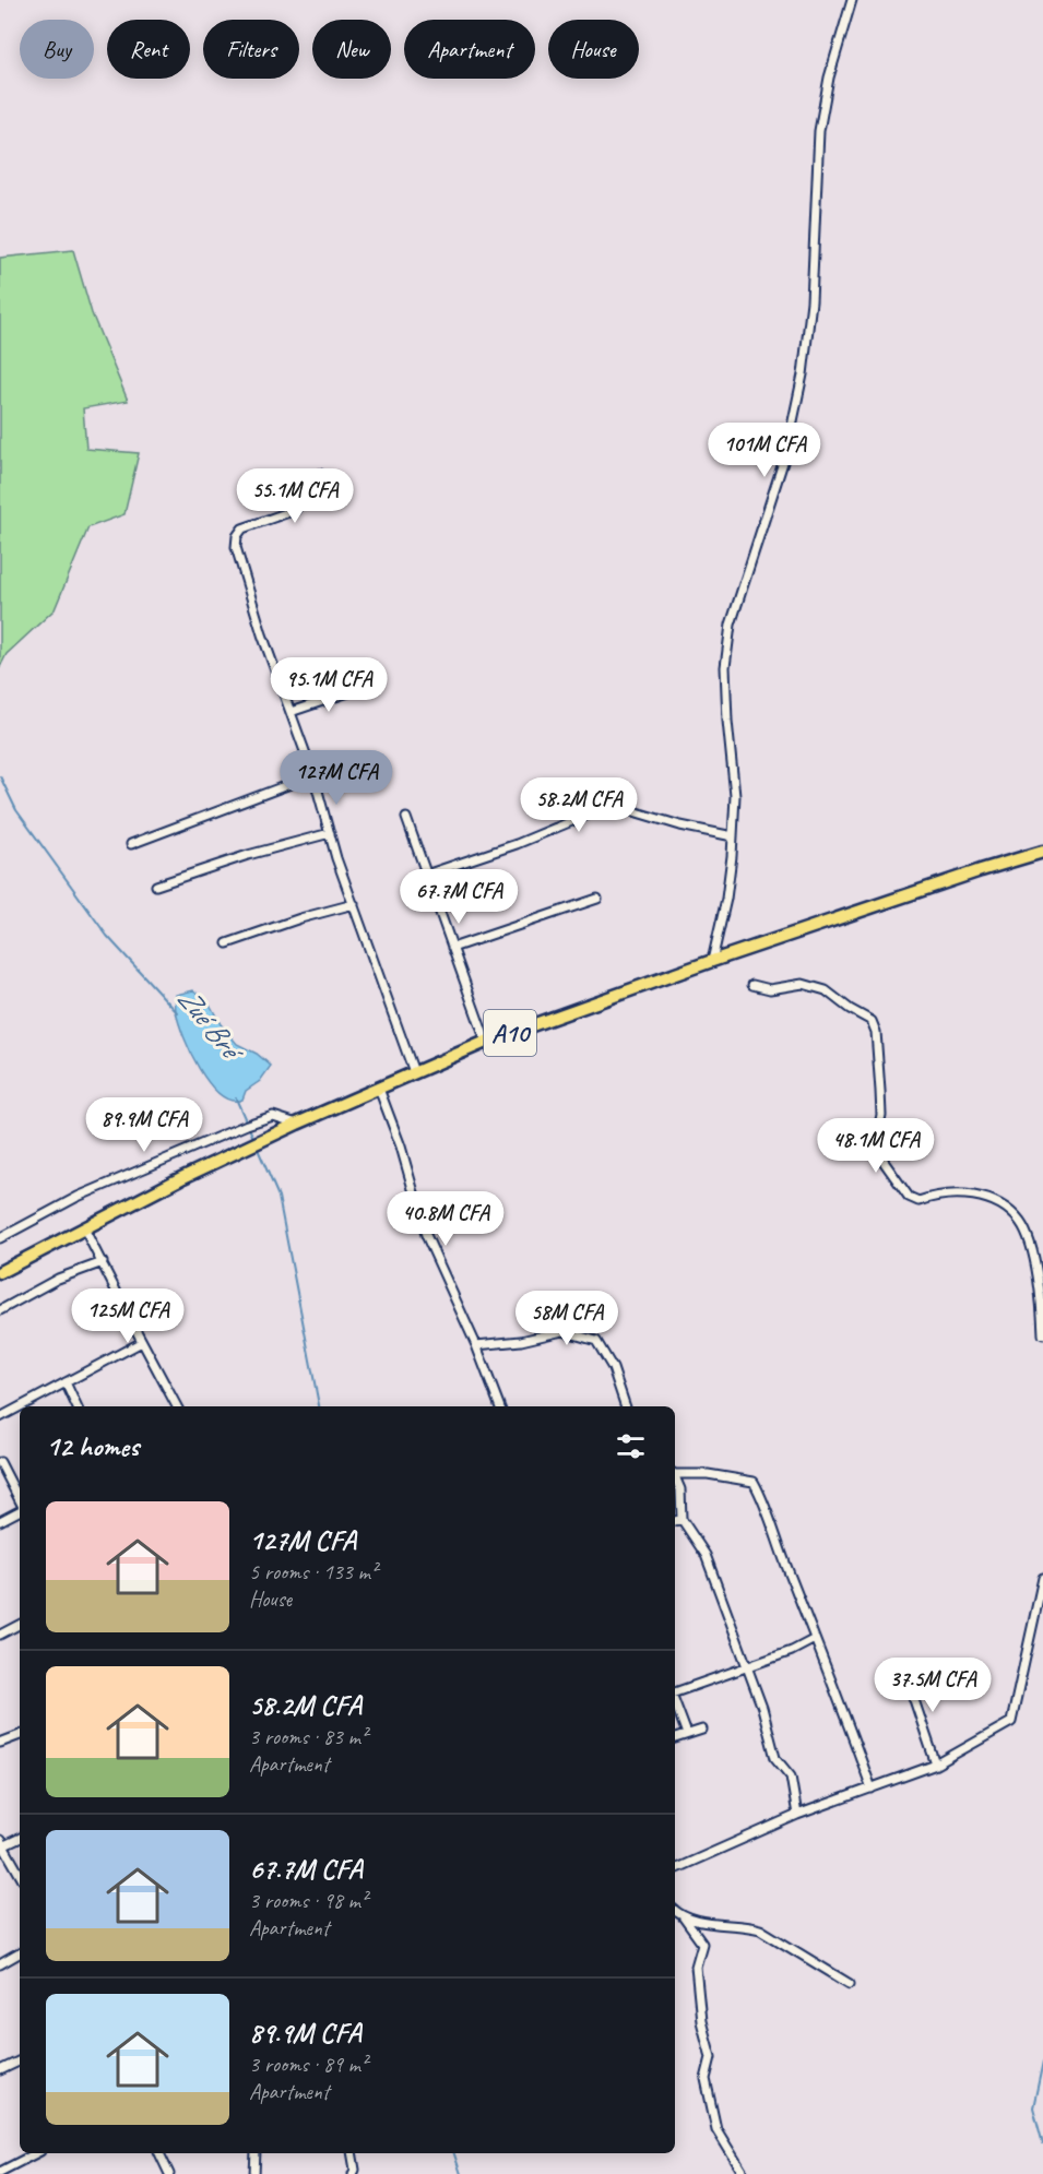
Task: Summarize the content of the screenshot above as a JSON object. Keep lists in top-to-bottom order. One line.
{"streets":{"main road":["A10"]},"water":["Zué Bré"],"page":{"chip":["Buy","Rent","Filters","New","Apartment","House"],"price":["101M CFA","55.1M CFA","95.1M CFA","127M CFA","58.2M CFA","67.7M CFA","89.9M CFA","48.1M CFA","40.8M CFA","125M CFA","58M CFA","37.5M CFA"],"heading":"12 homes","list":[{"name":"127M CFA","note":"5 rooms · 133 m² · House"},{"name":"58.2M CFA","note":"3 rooms · 83 m² · Apartment"},{"name":"67.7M CFA","note":"3 rooms · 98 m² · Apartment"},{"name":"89.9M CFA","note":"3 rooms · 89 m² · Apartment"}]}}
